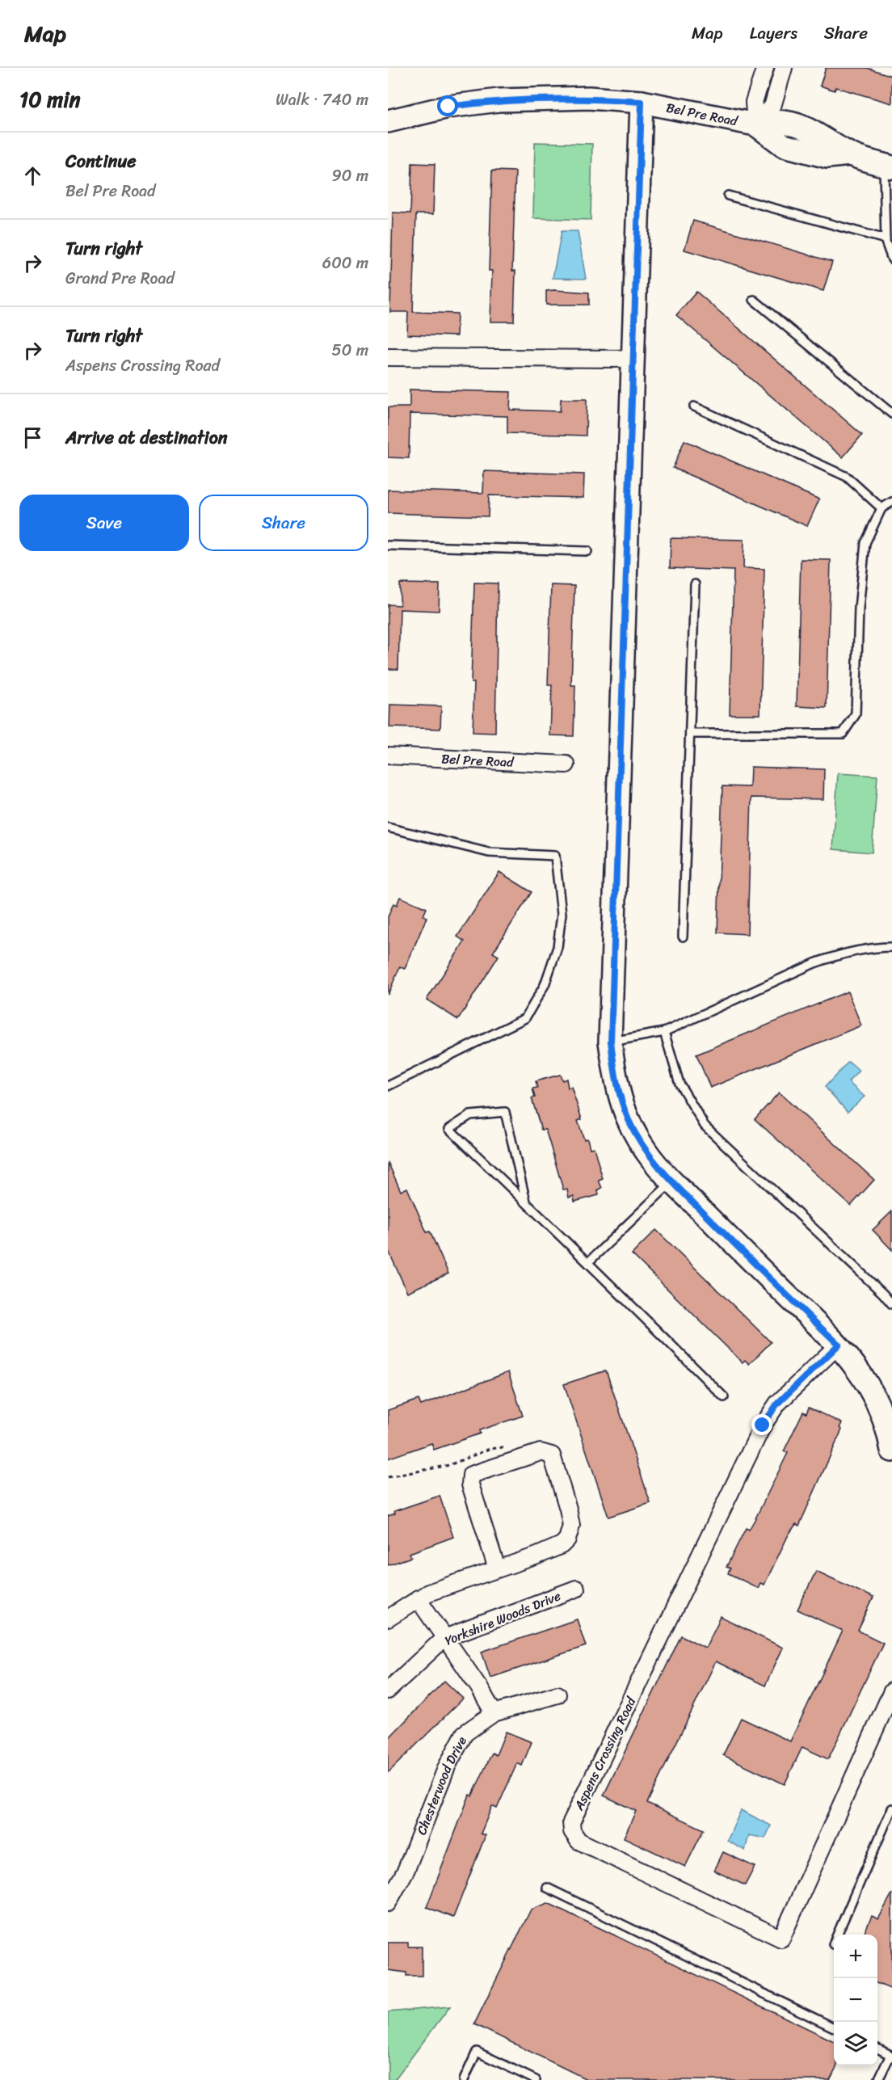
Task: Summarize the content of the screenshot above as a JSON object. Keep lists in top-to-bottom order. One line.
{"streets":{"street":["Bel Pre Road","Yorkshire Woods Drive","Aspens Crossing Road","Chesterwood Drive"]},"page":{"header":"Map","nav":["Map","Layers","Share"],"heading":["10 min","Walk · 740 m"],"list":[["Continue","Bel Pre Road","90 m"],["Turn right","Grand Pre Road","600 m"],["Turn right","Aspens Crossing Road","50 m"],"Arrive at destination"],"buttons":["Save","Share"],"map_buttons":["+","−"]}}
